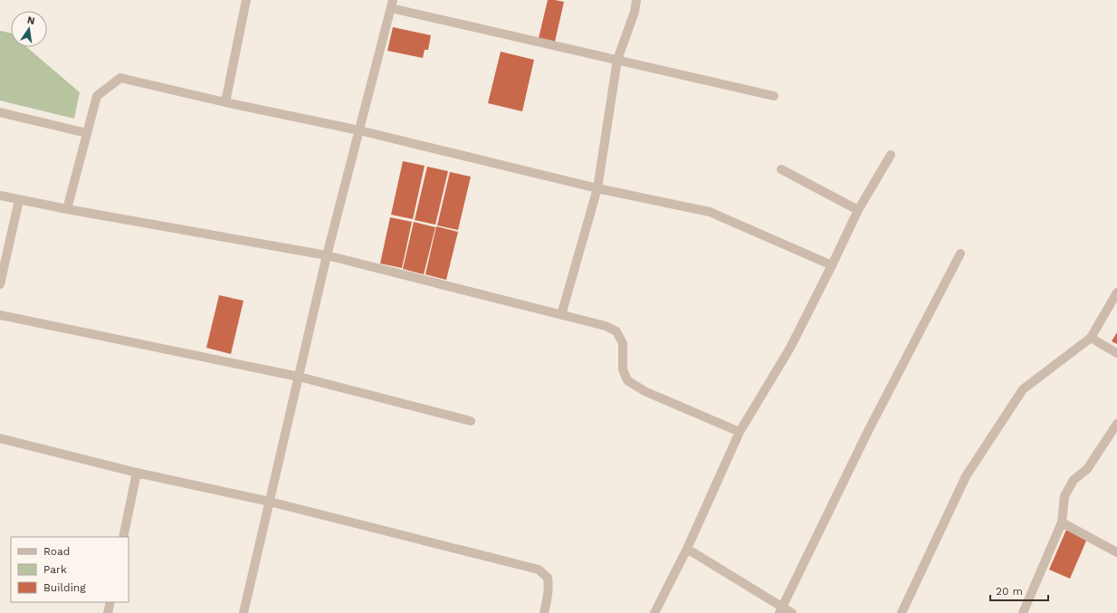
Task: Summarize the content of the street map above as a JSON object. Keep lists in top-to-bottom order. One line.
{"legend":["Road","Park","Building"],"scale_bar":"20 m","north":"top"}
